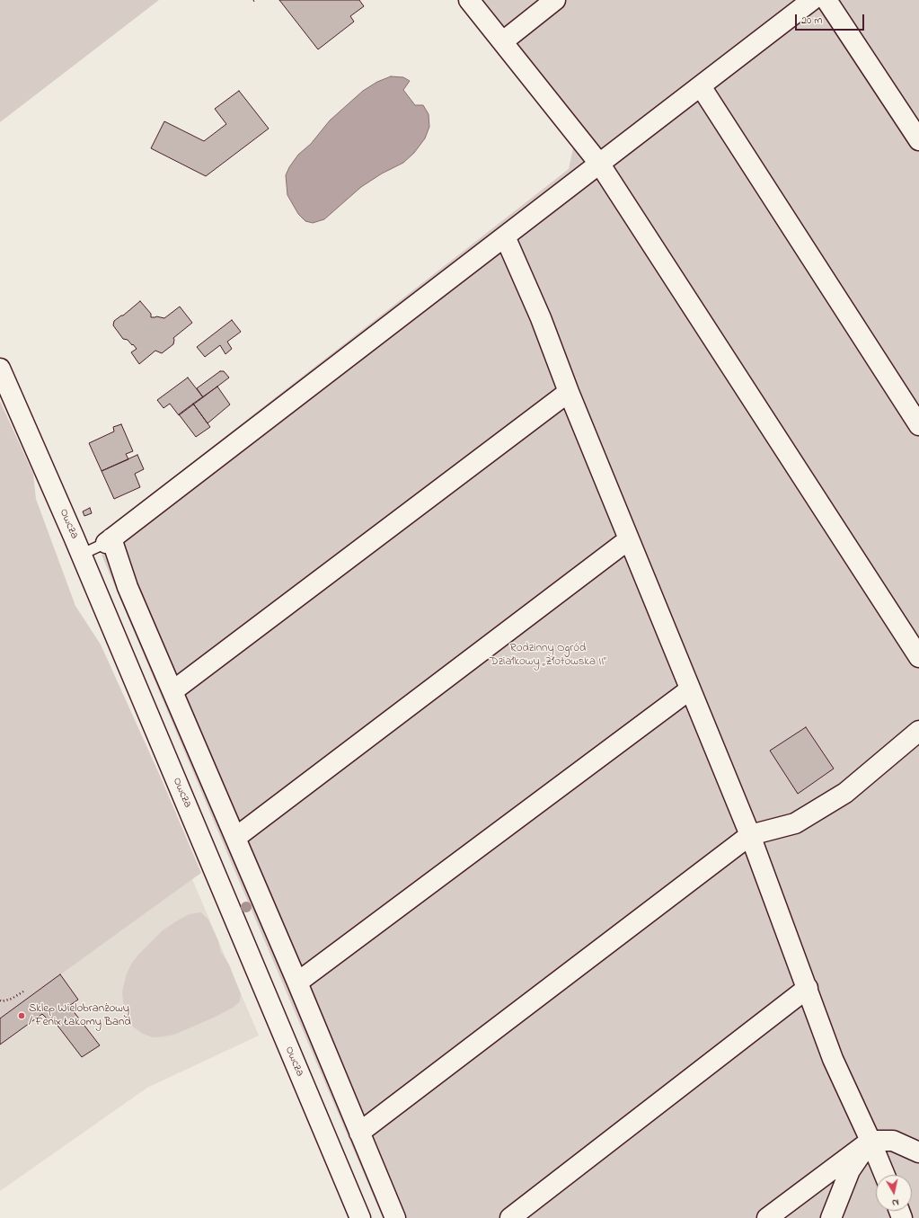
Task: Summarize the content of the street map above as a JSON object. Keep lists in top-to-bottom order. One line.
{"streets":{"street":["Owcza"]},"parks":["Rodzinny Ogród Działkowy „Złotowska II”"],"places":["Sklep Wielobranżowy / Fenix Łakomy Band"],"scale_bar":"20 m","north":"bottom"}
